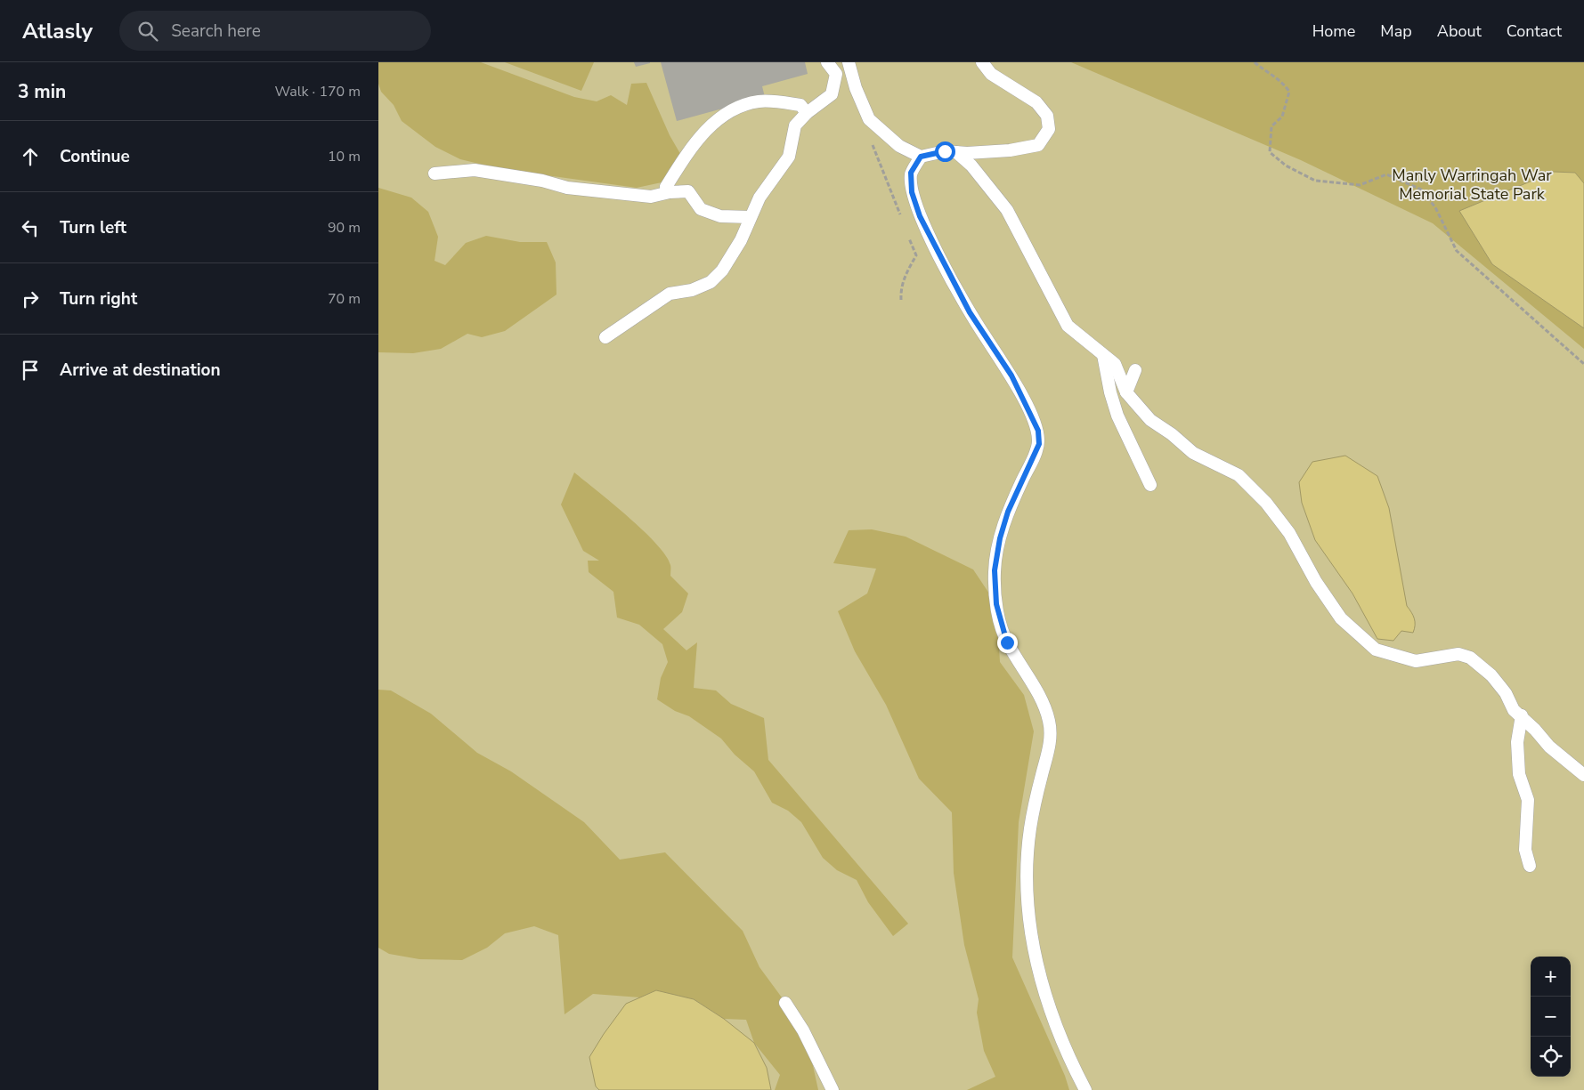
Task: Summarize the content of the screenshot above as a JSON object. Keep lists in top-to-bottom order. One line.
{"parks":["Manly Warringah War Memorial State Park"],"page":{"header":"Atlasly","search":"Search here","nav":["Home","Map","About","Contact"],"heading":["3 min","Walk · 170 m"],"list":[["Continue","10 m"],["Turn left","90 m"],["Turn right","70 m"],"Arrive at destination"],"map_buttons":["+","−"]}}
